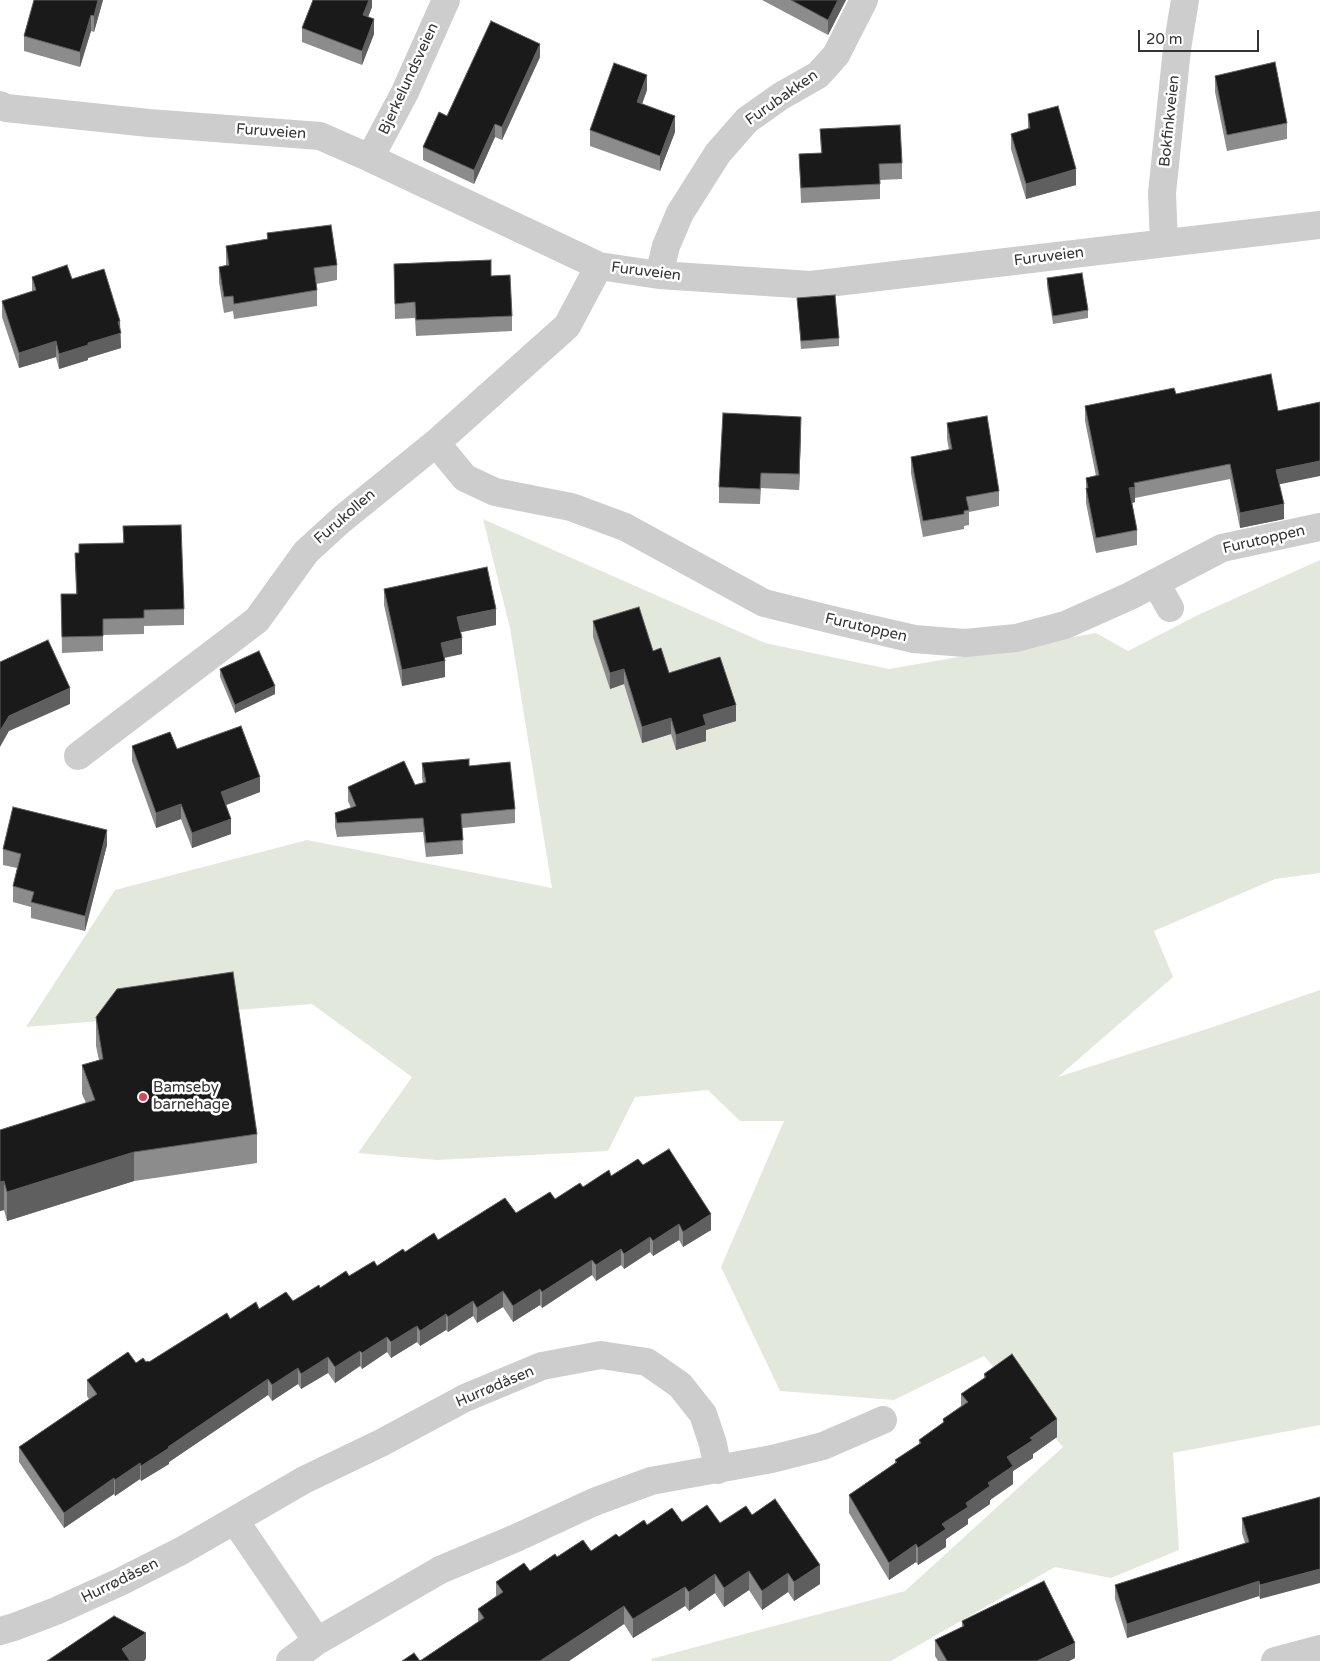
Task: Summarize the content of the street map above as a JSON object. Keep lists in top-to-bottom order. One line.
{"streets":{"street":["Bjerkelundsveien","Furubakken","Bokfinkveien","Furuveien","Furukollen","Furutoppen","Hurrødåsen"]},"crossings":[["Bjerkelundsveien","Furuveien"],["Furubakken","Furuveien"],["Bokfinkveien","Furuveien"],["Furuveien","Furukollen"],["Furukollen","Furutoppen"]],"places":["Bamseby barnehage"],"scale_bar":"20 m"}
